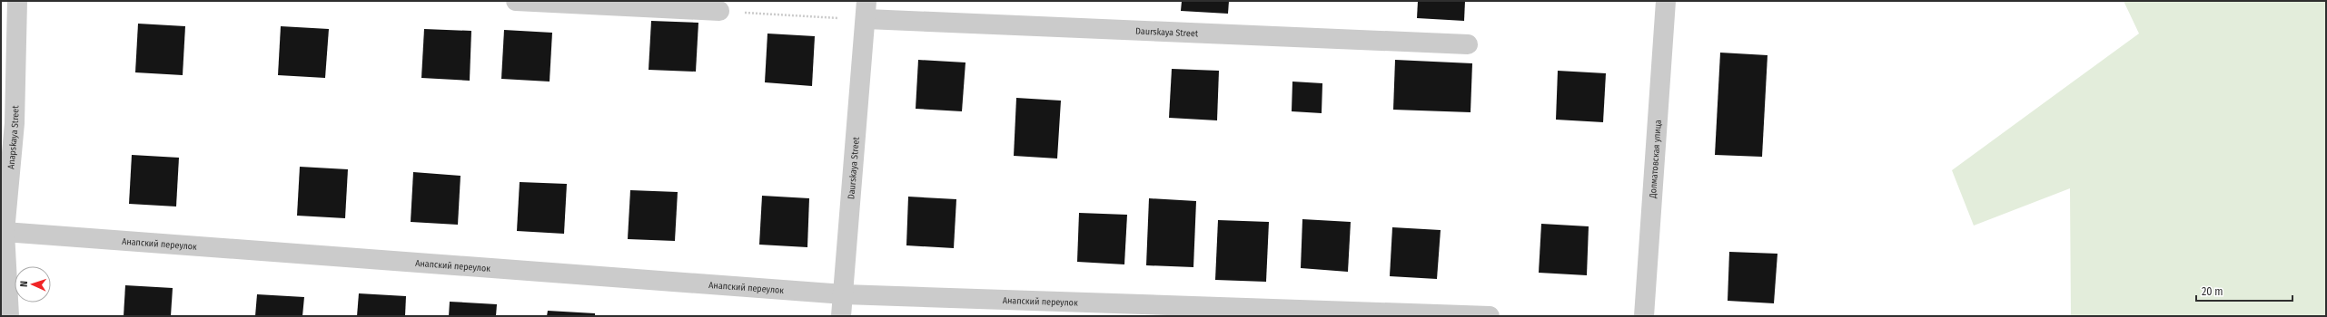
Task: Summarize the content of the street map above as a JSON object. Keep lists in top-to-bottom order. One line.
{"streets":{"street":["Daurskaya Street","Anapskaya Street","Долматовская улица","Анапский переулок"]},"crossings":[["Daurskaya Street","Анапский переулок"],["Anapskaya Street","Анапский переулок"]],"scale_bar":"20 m","north":"left"}
